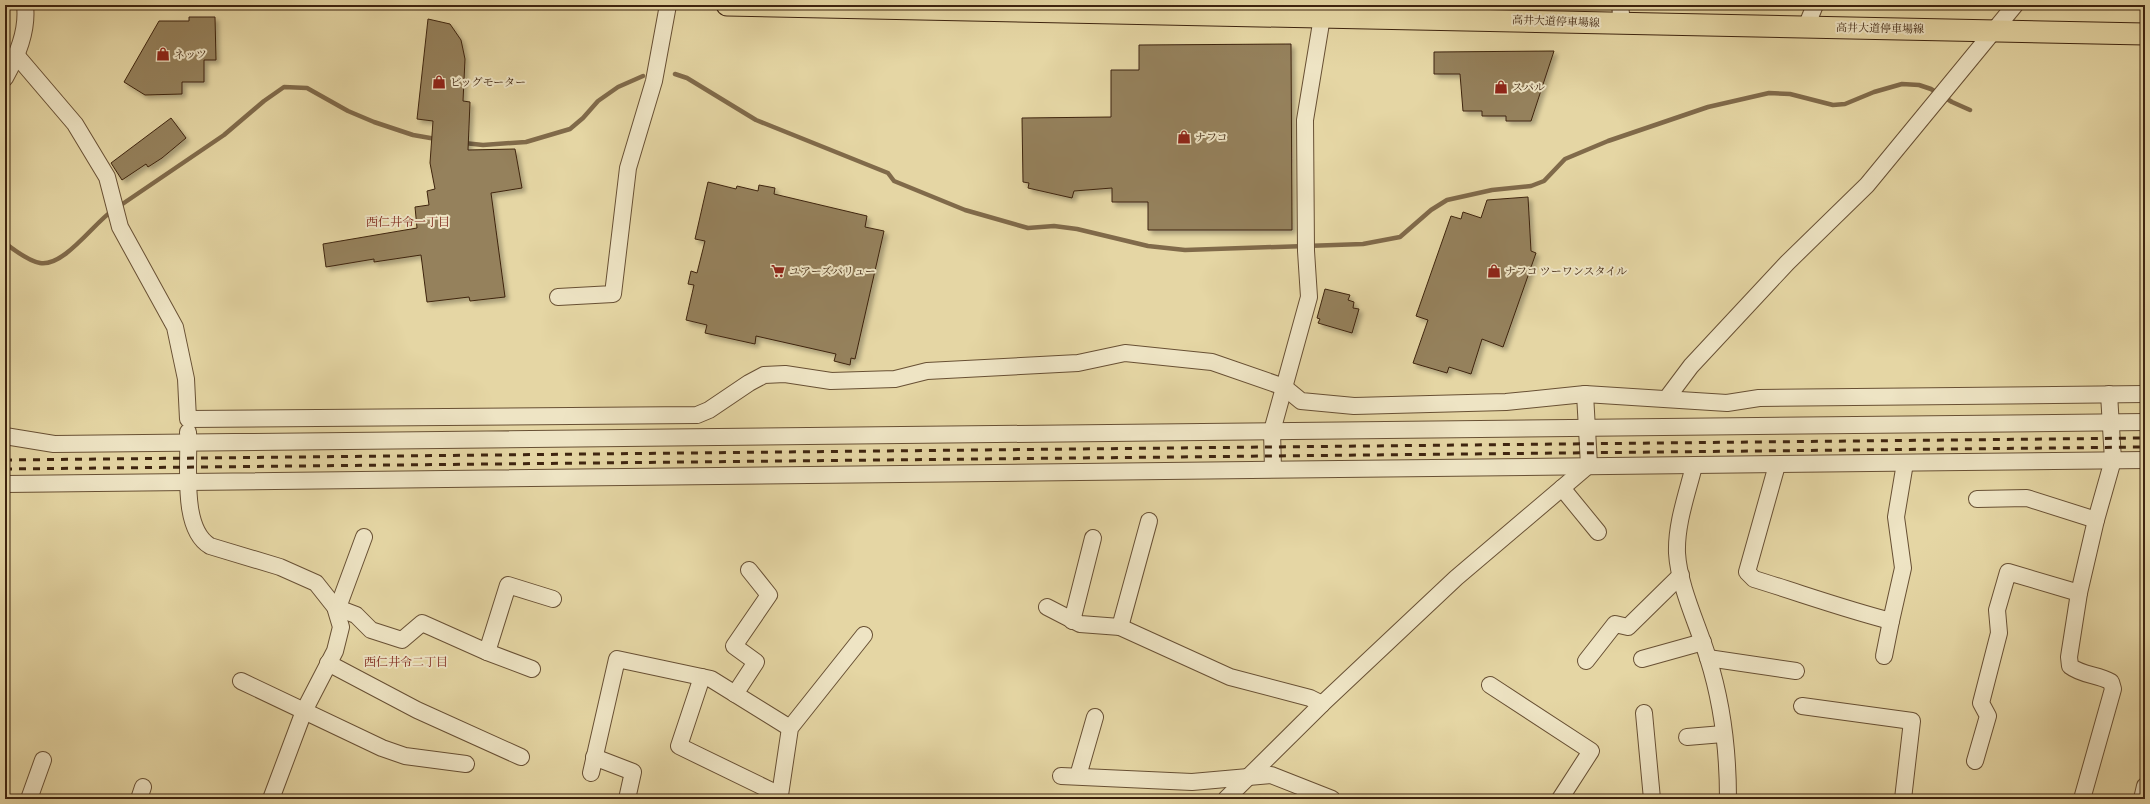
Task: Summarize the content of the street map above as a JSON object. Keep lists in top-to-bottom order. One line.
{"streets":{"main road":["高井大道停車場線"]},"districts":["西仁井令一丁目","西仁井令二丁目"],"places":{"shop":["ネッツ","ビッグモーター","スバル","ナフコ","ナフコ ツーワンスタイル"],"supermarket":["ユアーズバリュー"]}}
